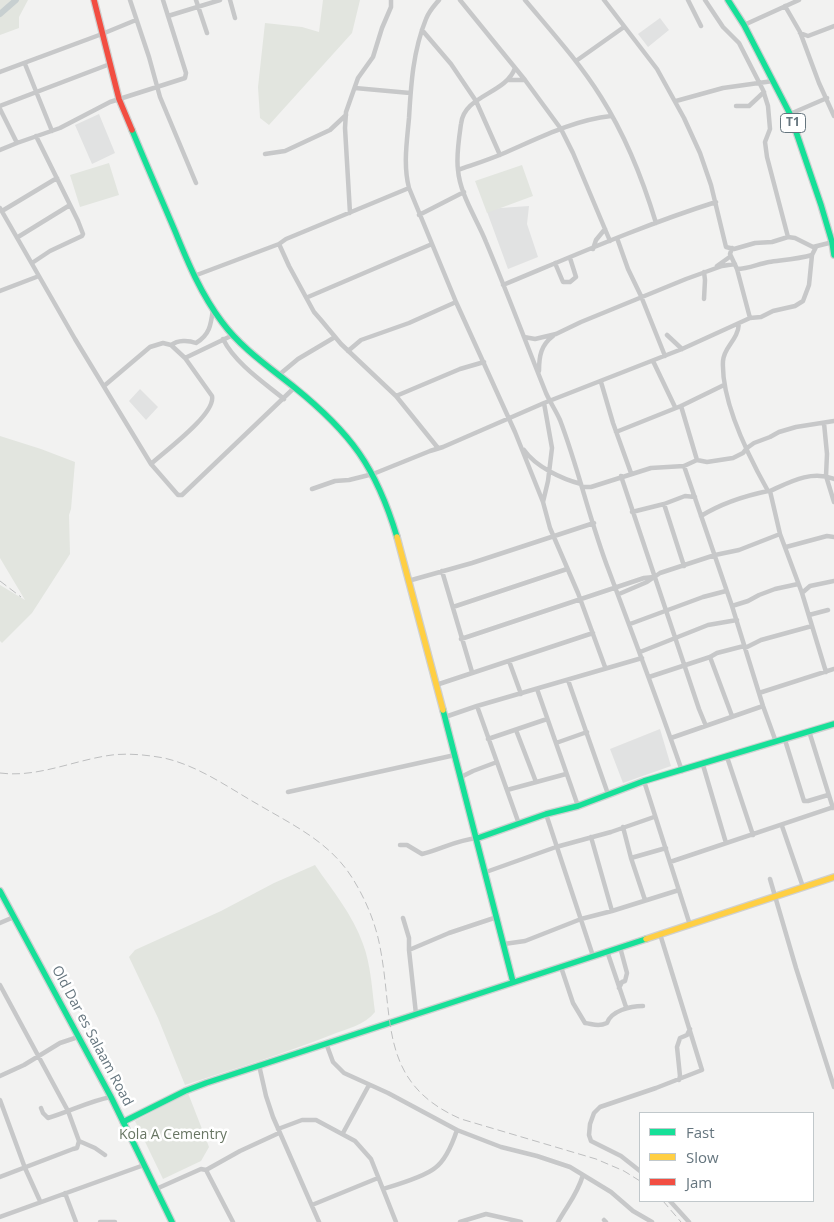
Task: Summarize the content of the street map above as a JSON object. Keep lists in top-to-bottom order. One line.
{"streets":{"main road":["T1","Old Dar es Salaam Road"]},"parks":["Kola A Cementry"],"legend":["Fast","Slow","Jam"]}
